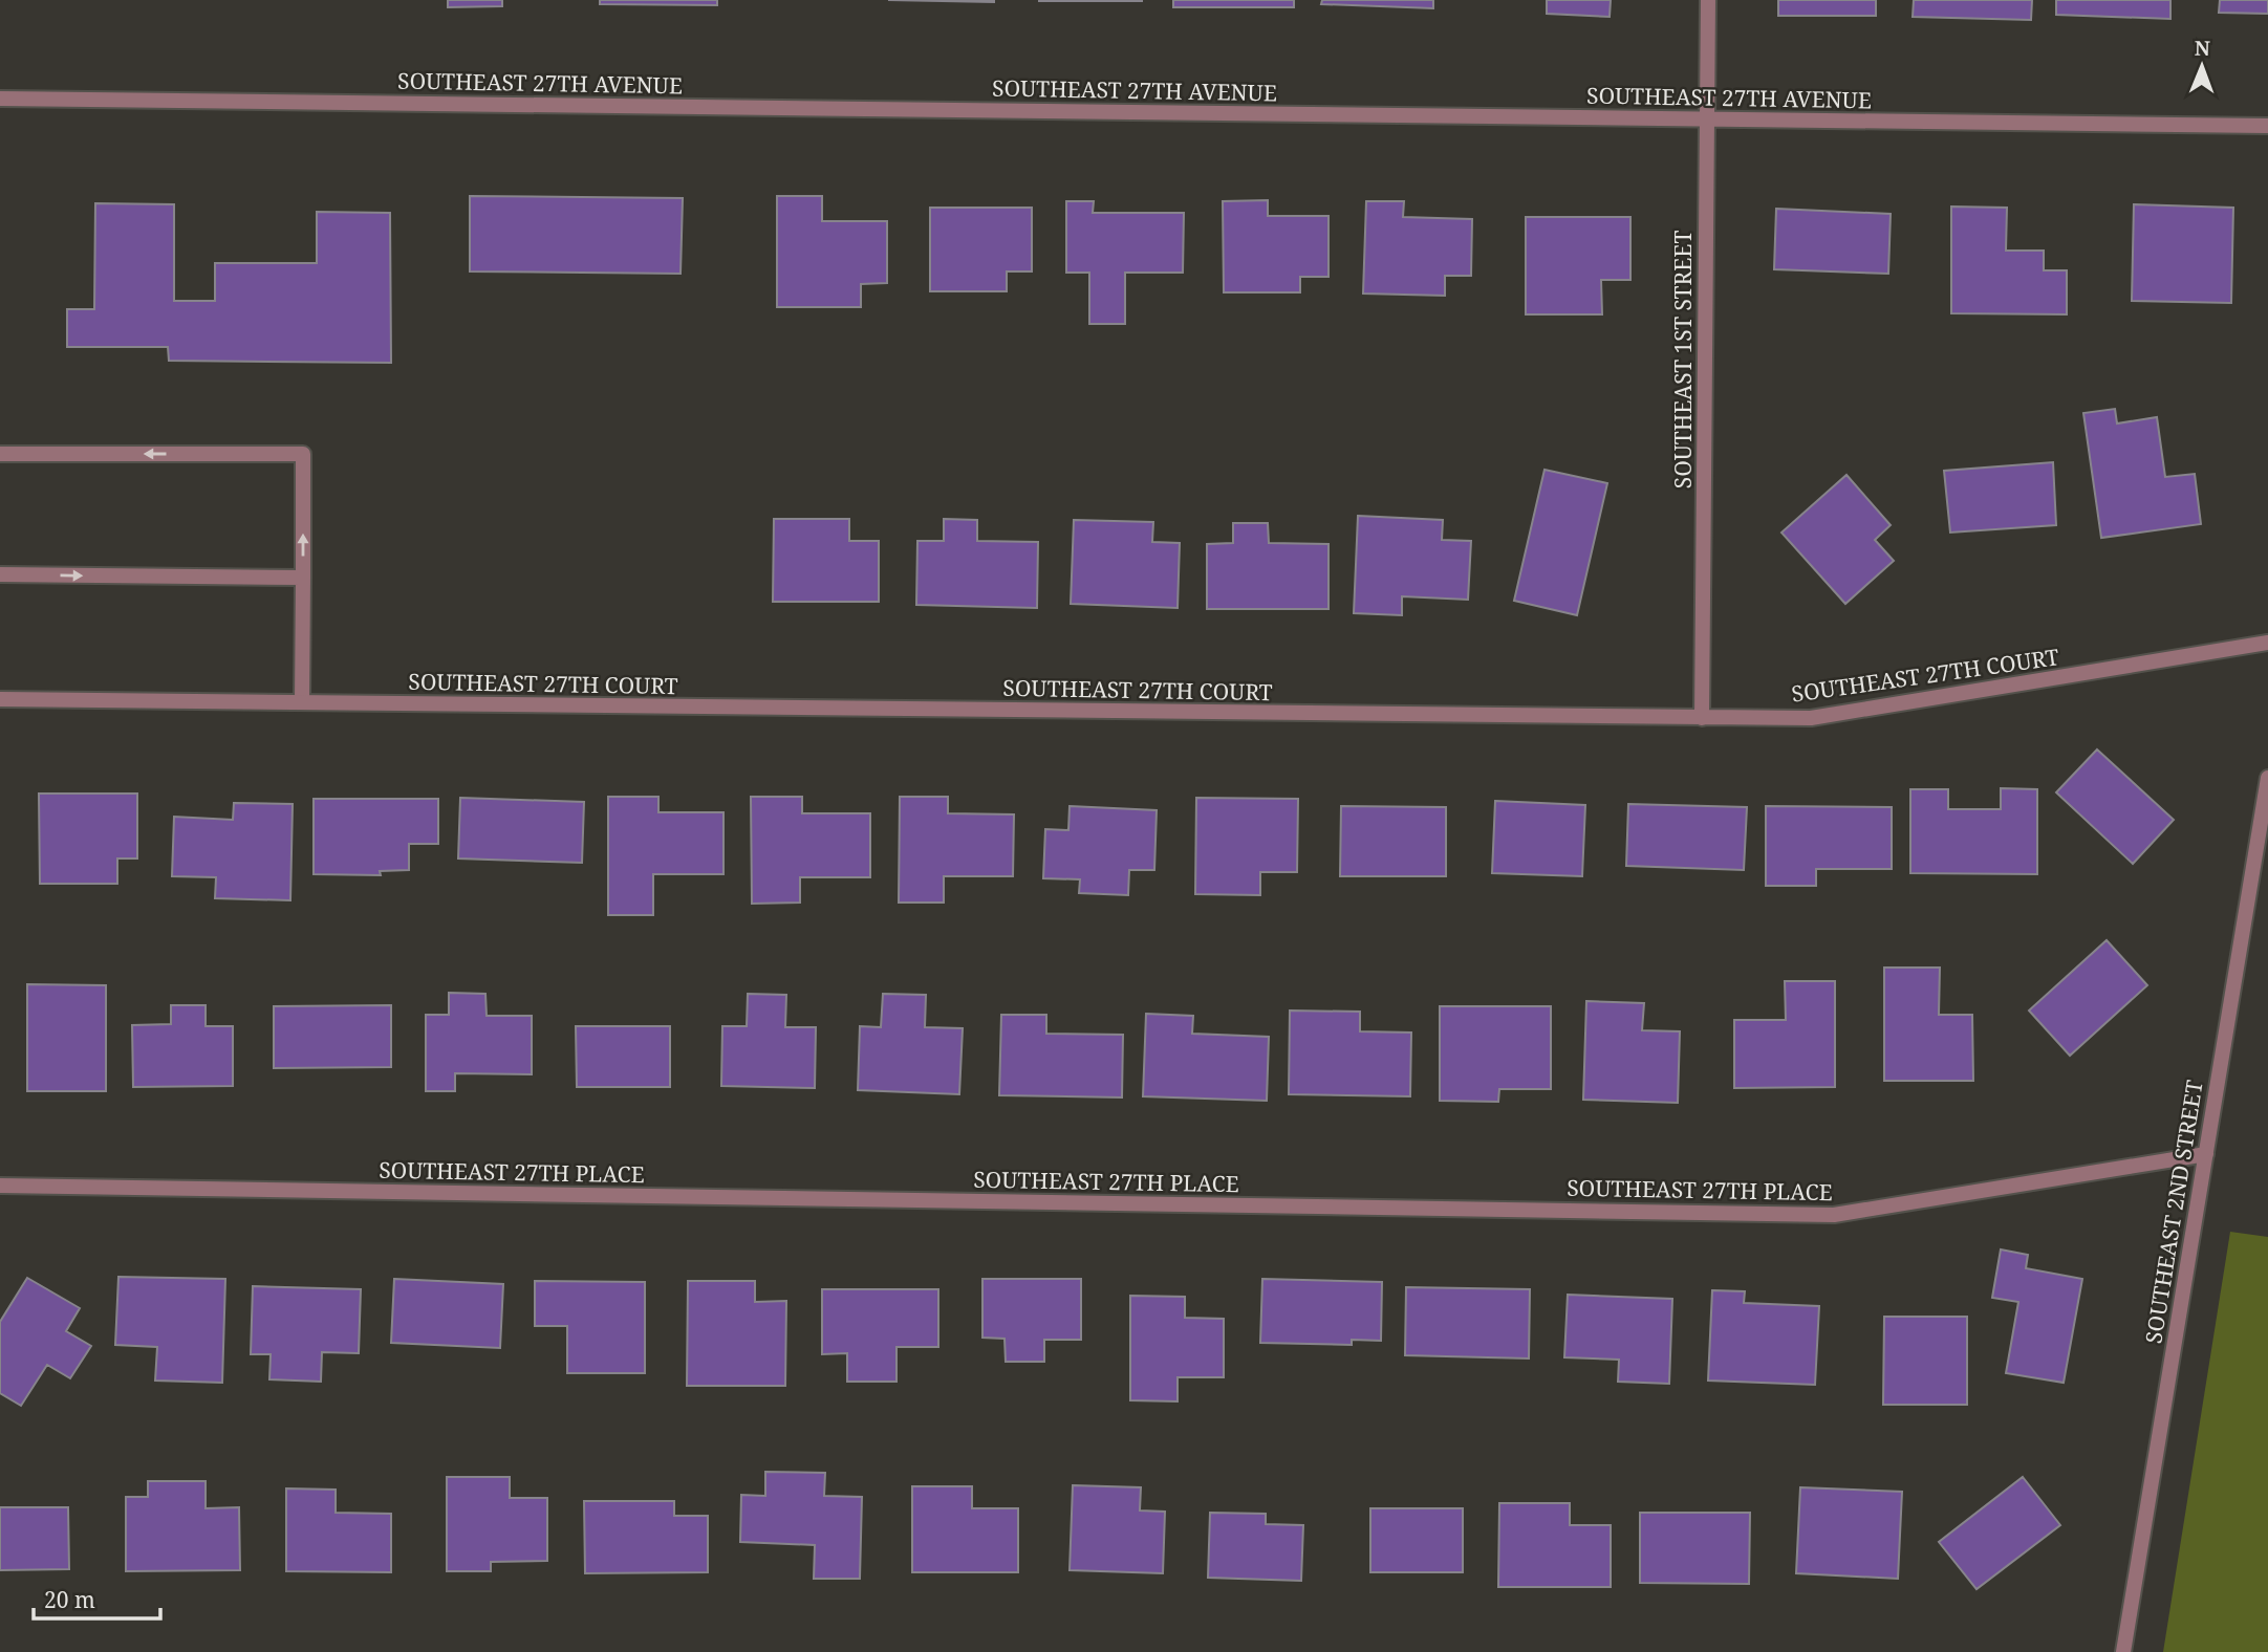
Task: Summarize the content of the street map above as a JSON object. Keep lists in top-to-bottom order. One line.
{"streets":{"street":["SOUTHEAST 27TH AVENUE","SOUTHEAST 1ST STREET","SOUTHEAST 27TH COURT","SOUTHEAST 27TH PLACE","SOUTHEAST 2ND STREET"]},"crossings":[["SOUTHEAST 27TH AVENUE","SOUTHEAST 1ST STREET"],["SOUTHEAST 1ST STREET","SOUTHEAST 27TH COURT"],["SOUTHEAST 27TH PLACE","SOUTHEAST 2ND STREET"]],"scale_bar":"20 m","north":"top"}
